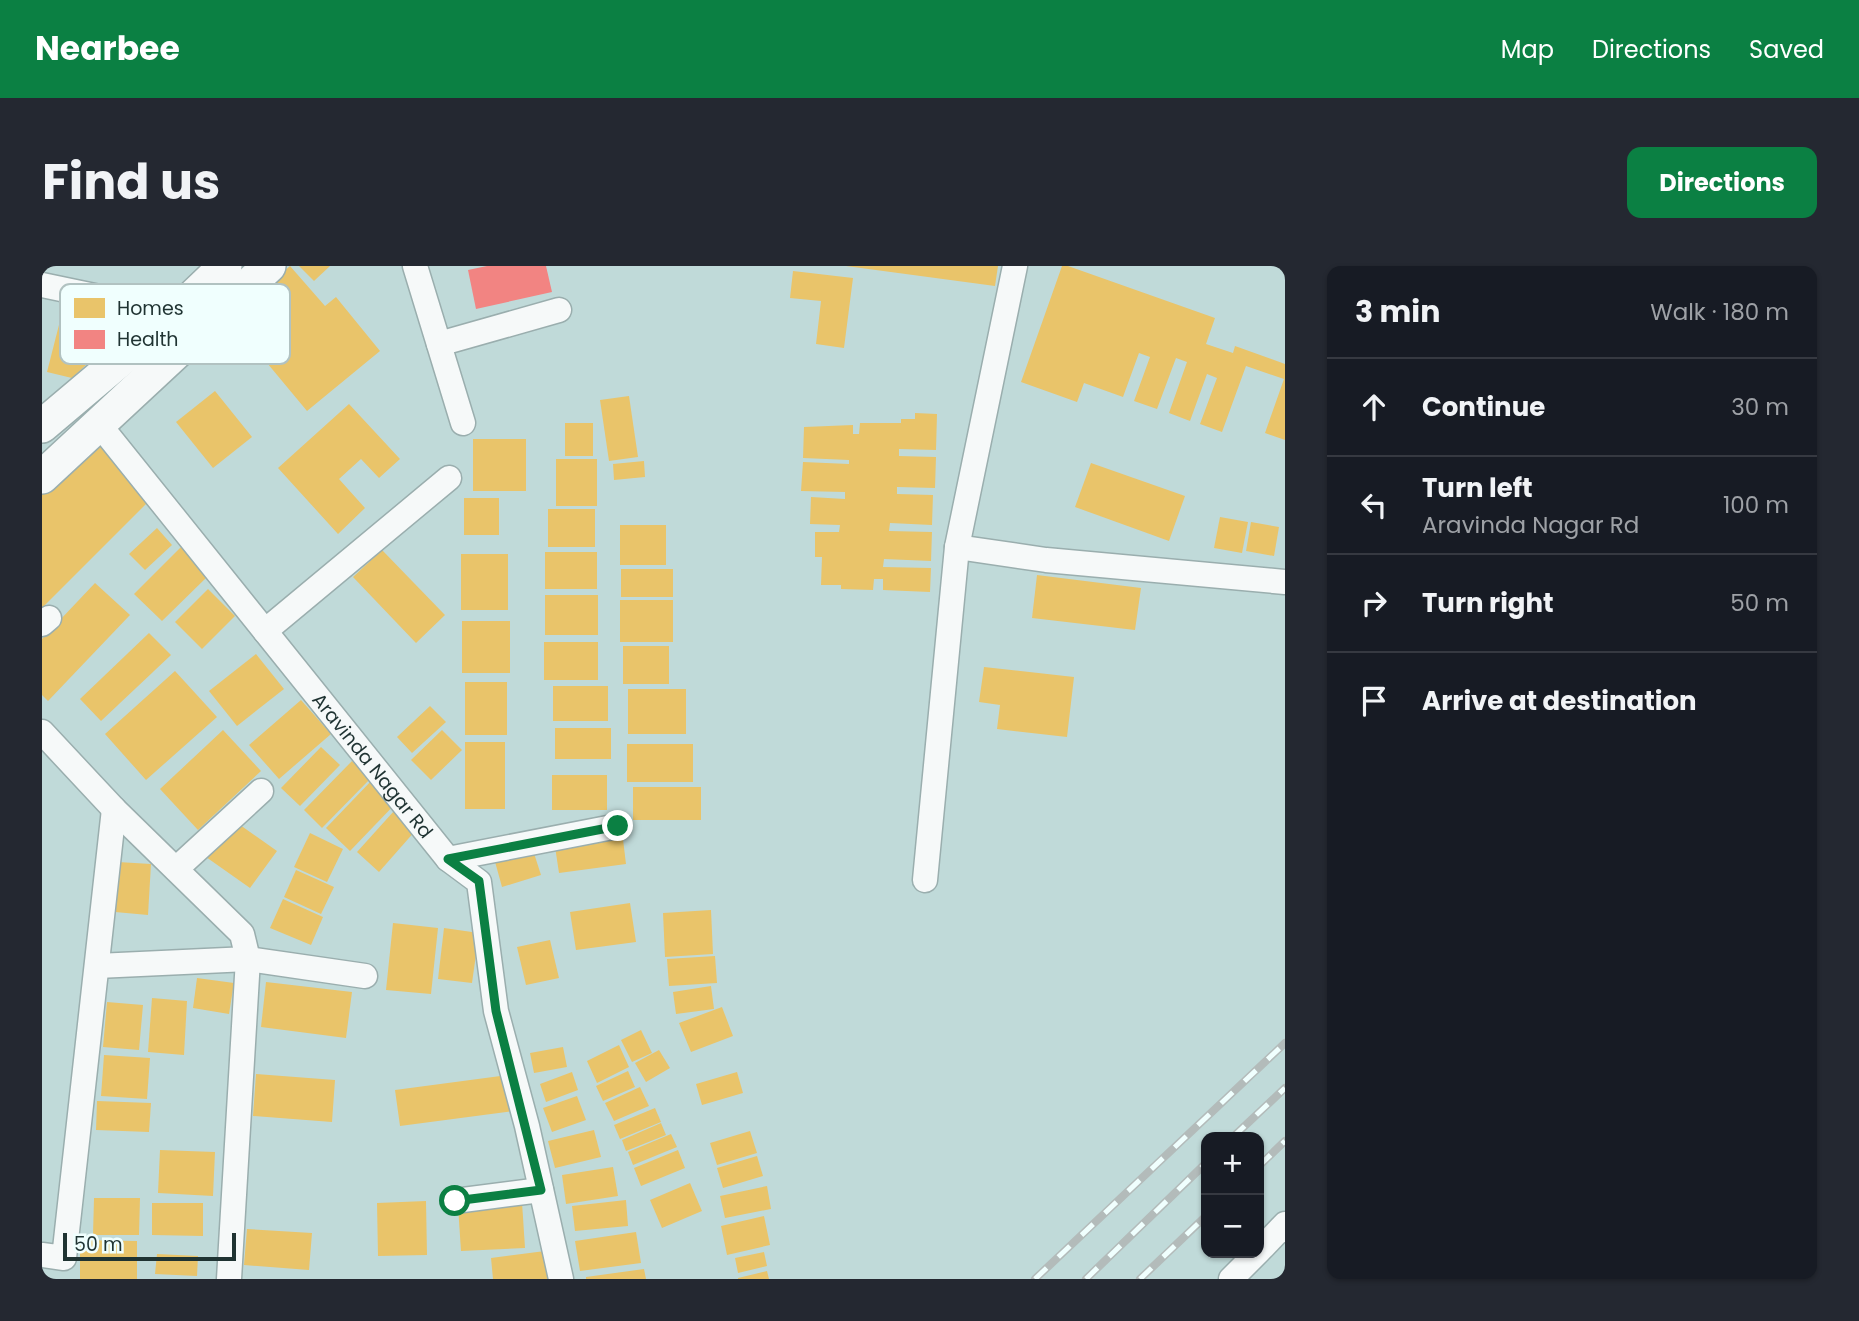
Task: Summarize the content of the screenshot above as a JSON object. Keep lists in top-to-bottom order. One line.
{"streets":{"street":["Aravinda Nagar Rd"]},"legend":["Homes","Health"],"scale_bar":"50 m","page":{"header":"Nearbee","nav":["Map","Directions","Saved"],"title":"Find us","buttons":"Directions","heading":["3 min","Walk · 180 m"],"list":[["Continue","30 m"],["Turn left","Aravinda Nagar Rd","100 m"],["Turn right","50 m"],"Arrive at destination"],"map_buttons":["+","−"],"scale":"50 m"}}
